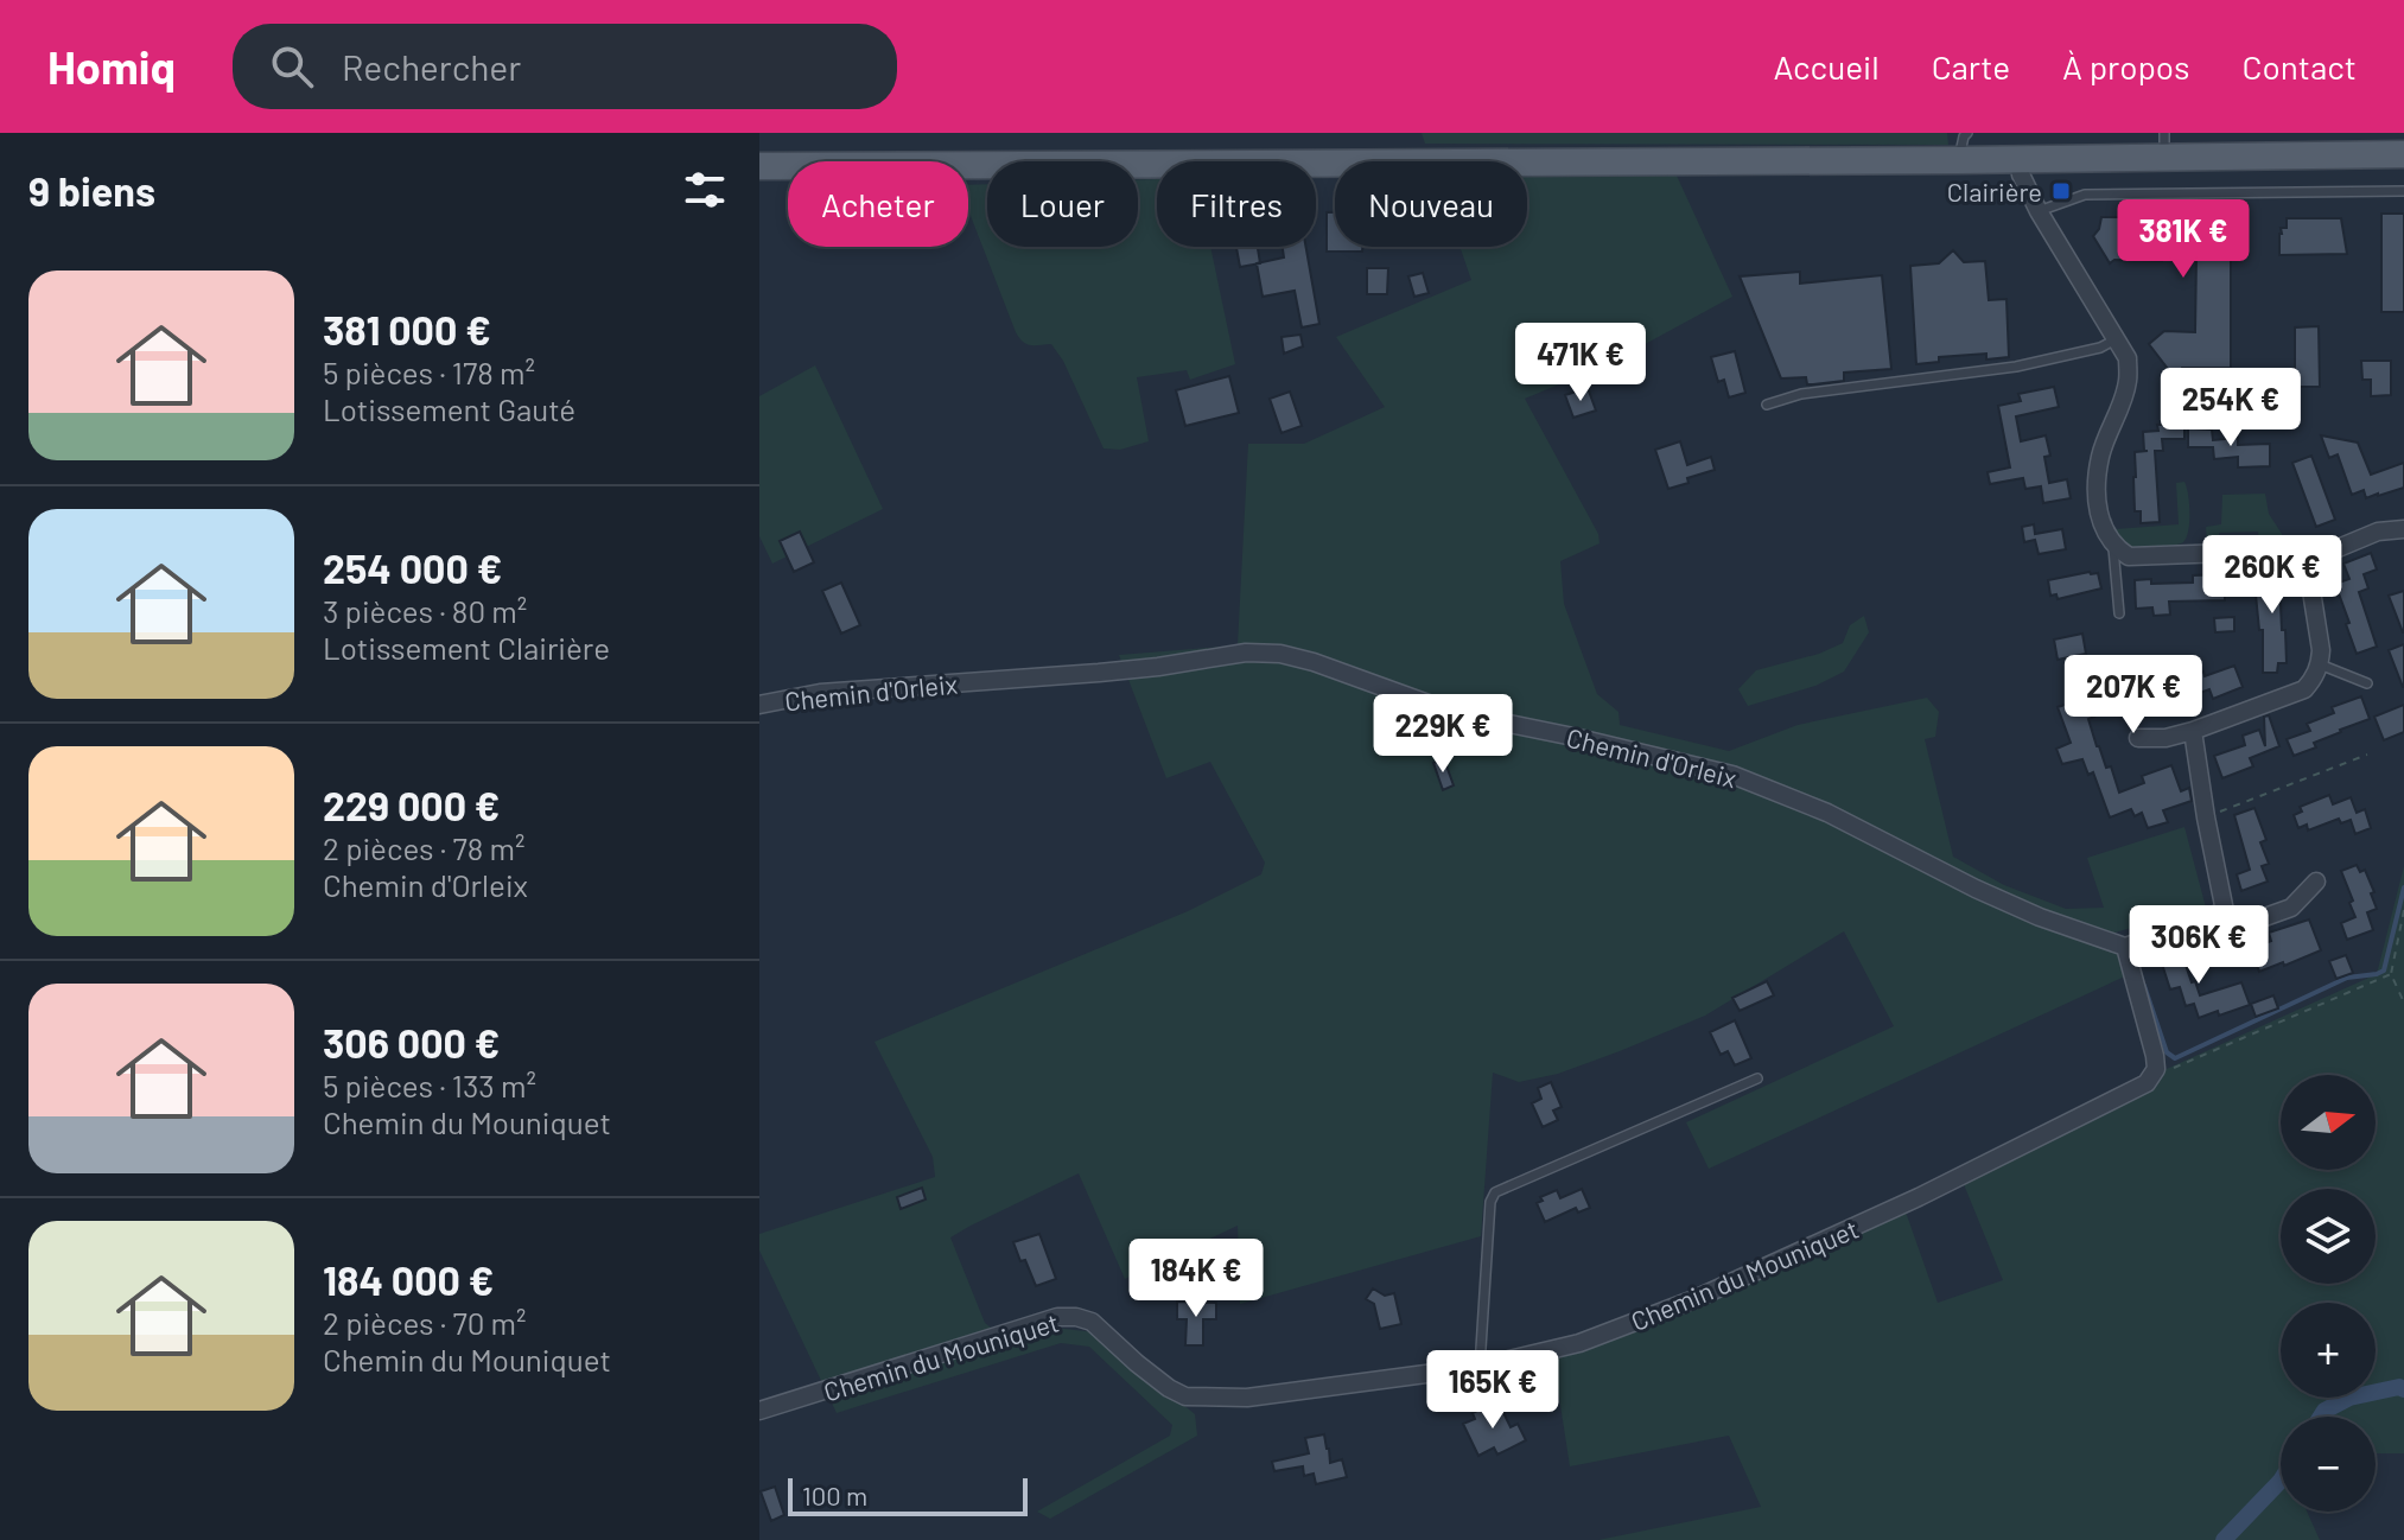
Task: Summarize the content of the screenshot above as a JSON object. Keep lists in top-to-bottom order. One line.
{"streets":{"street":["Chemin d'Orleix","Chemin du Mouniquet"]},"places":{"transit":["Clairière"]},"scale_bar":"100 m","north":"right","page":{"header":"Homiq","search":"Rechercher","nav":["Accueil","Carte","À propos","Contact"],"heading":"9 biens","chip":["Acheter","Louer","Filtres","Nouveau"],"price":["381K €","471K €","254K €","260K €","207K €","229K €","306K €","184K €","165K €"],"list":[{"name":"381 000 €","note":"5 pièces · 178 m² · Lotissement Gauté"},{"name":"254 000 €","note":"3 pièces · 80 m² · Lotissement Clairière"},{"name":"229 000 €","note":"2 pièces · 78 m² · Chemin d'Orleix"},{"name":"306 000 €","note":"5 pièces · 133 m² · Chemin du Mouniquet"},{"name":"184 000 €","note":"2 pièces · 70 m² · Chemin du Mouniquet"}],"map_buttons":["+","−"],"scale":"100 m"}}
